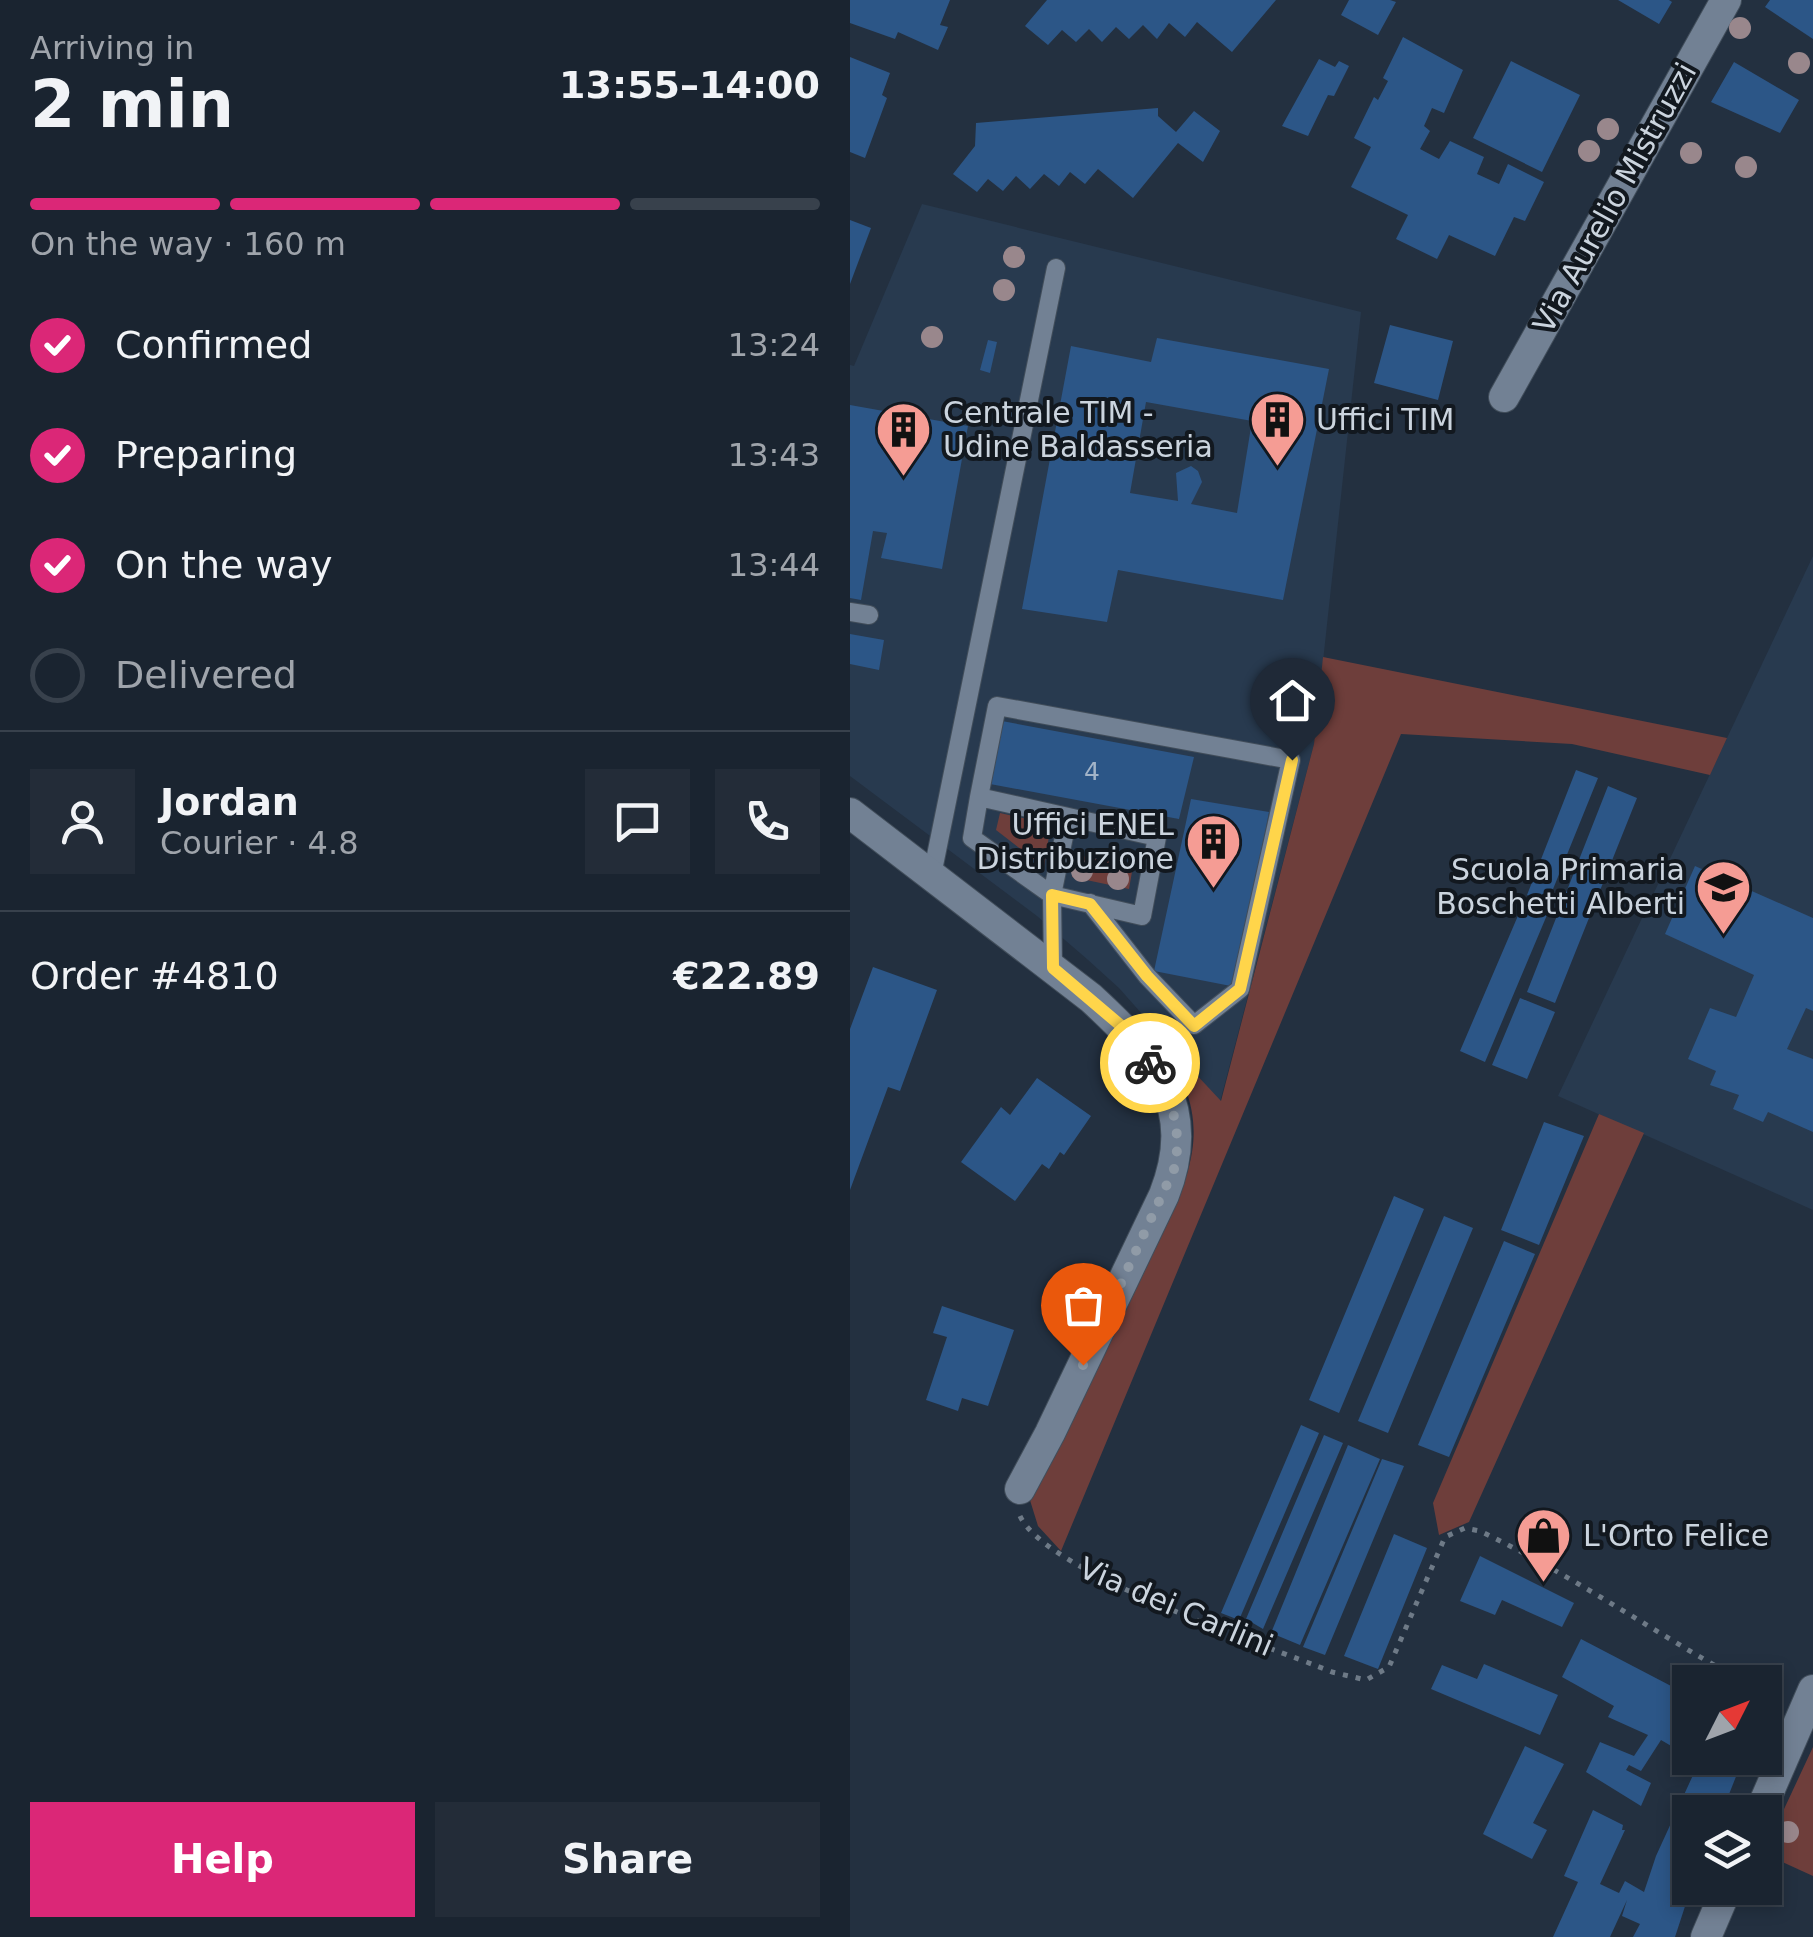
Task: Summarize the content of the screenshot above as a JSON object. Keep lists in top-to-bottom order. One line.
{"streets":{"street":["Via Aurelio Mistruzzi"],"path":["Via dei Carlini"]},"places":{"building":["Uffici TIM","Centrale TIM - Udine Baldasseria","Uffici ENEL Distribuzione"],"school or university":["Scuola Primaria Boschetti Alberti"],"shop":["L'Orto Felice"]},"house_numbers":["4"],"north":"top right","page":{"heading":["2 min","Arriving in","13:55–14:00"],"panel":["Jordan","Courier · 4.8","Order #4810","€22.89"],"bar":"On the way · 160 m","list":[["Confirmed","13:24"],["Preparing","13:43"],["On the way","13:44"],"Delivered"],"buttons":["Help","Share"]}}
